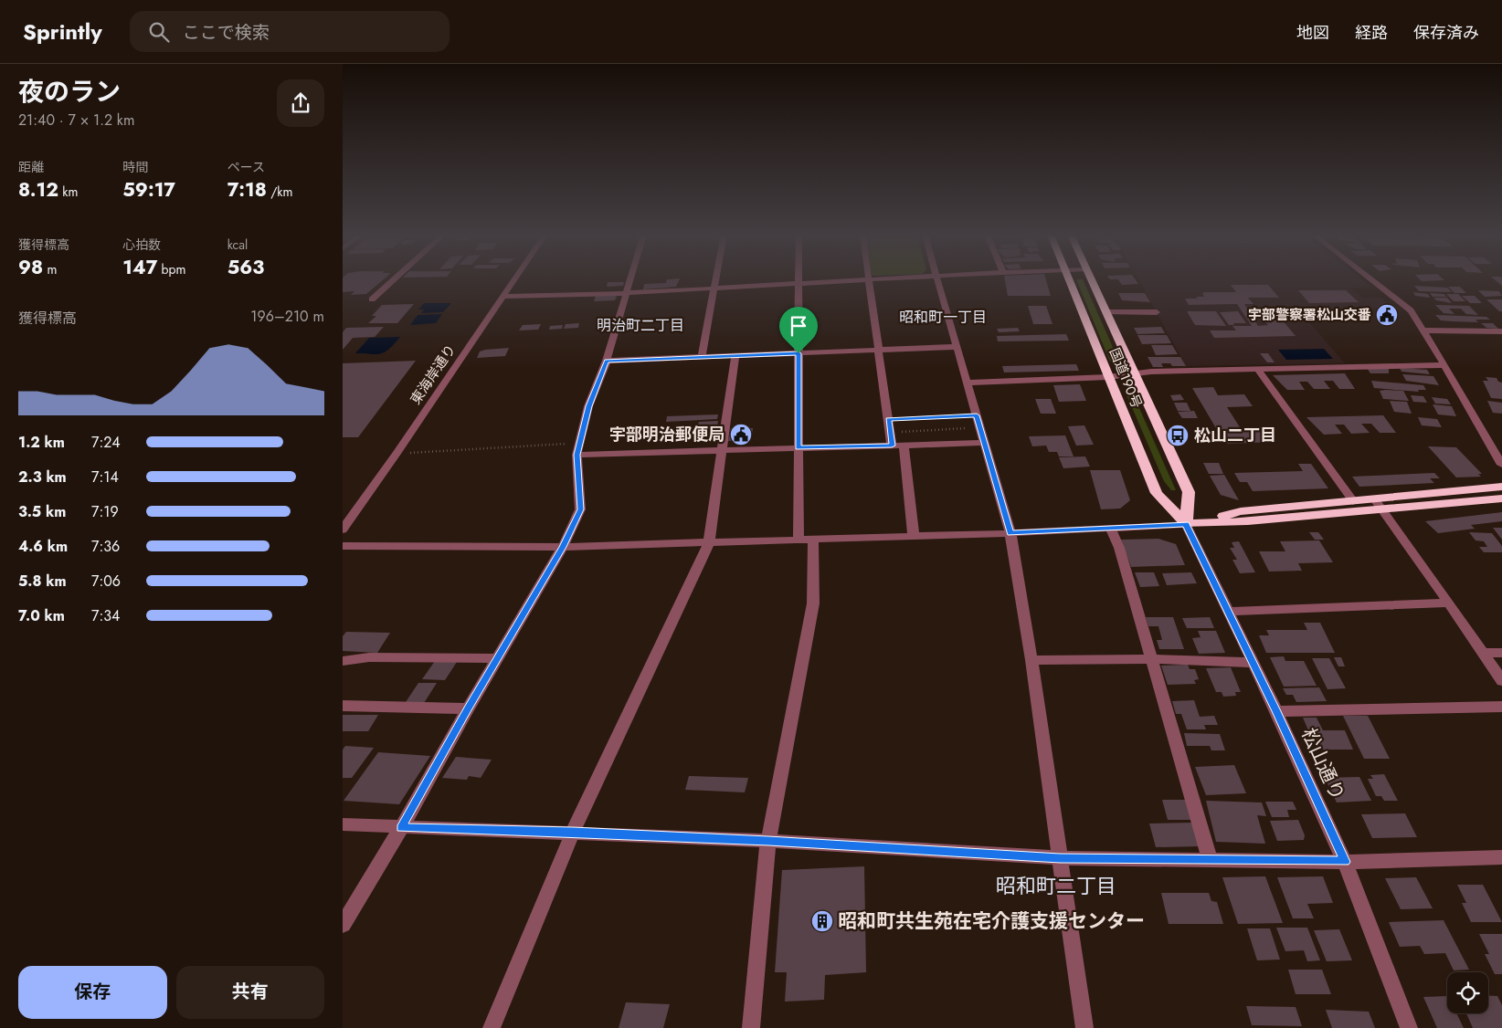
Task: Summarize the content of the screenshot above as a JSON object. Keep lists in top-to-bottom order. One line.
{"streets":{"highway":["国道190号"],"street":["東海岸通り","松山通り"]},"crossings":[["国道190号","松山通り"]],"districts":["昭和町一丁目","明治町二丁目","昭和町二丁目"],"places":{"public building":["宇部警察署松山交番","宇部明治郵便局"],"bus stop":["松山二丁目"],"building":["昭和町共生苑在宅介護支援センター"]},"page":{"header":"Sprintly","search":"ここで検索","nav":["地図","経路","保存済み"],"heading":["夜のラン","21:40 · 7 × 1.2 km"],"stats":[["距離","8.12 km"],["時間","59:17"],["ペース","7:18 /km"],["獲得標高","98 m"],["心拍数","147 bpm"],["kcal","563"]],"chart":["獲得標高","196–210 m"],"list":[{"name":"1.2 km","note":"7:24"},{"name":"2.3 km","note":"7:14"},{"name":"3.5 km","note":"7:19"},{"name":"4.6 km","note":"7:36"},{"name":"5.8 km","note":"7:06"},{"name":"7.0 km","note":"7:34"}],"buttons":["保存","共有"]}}
